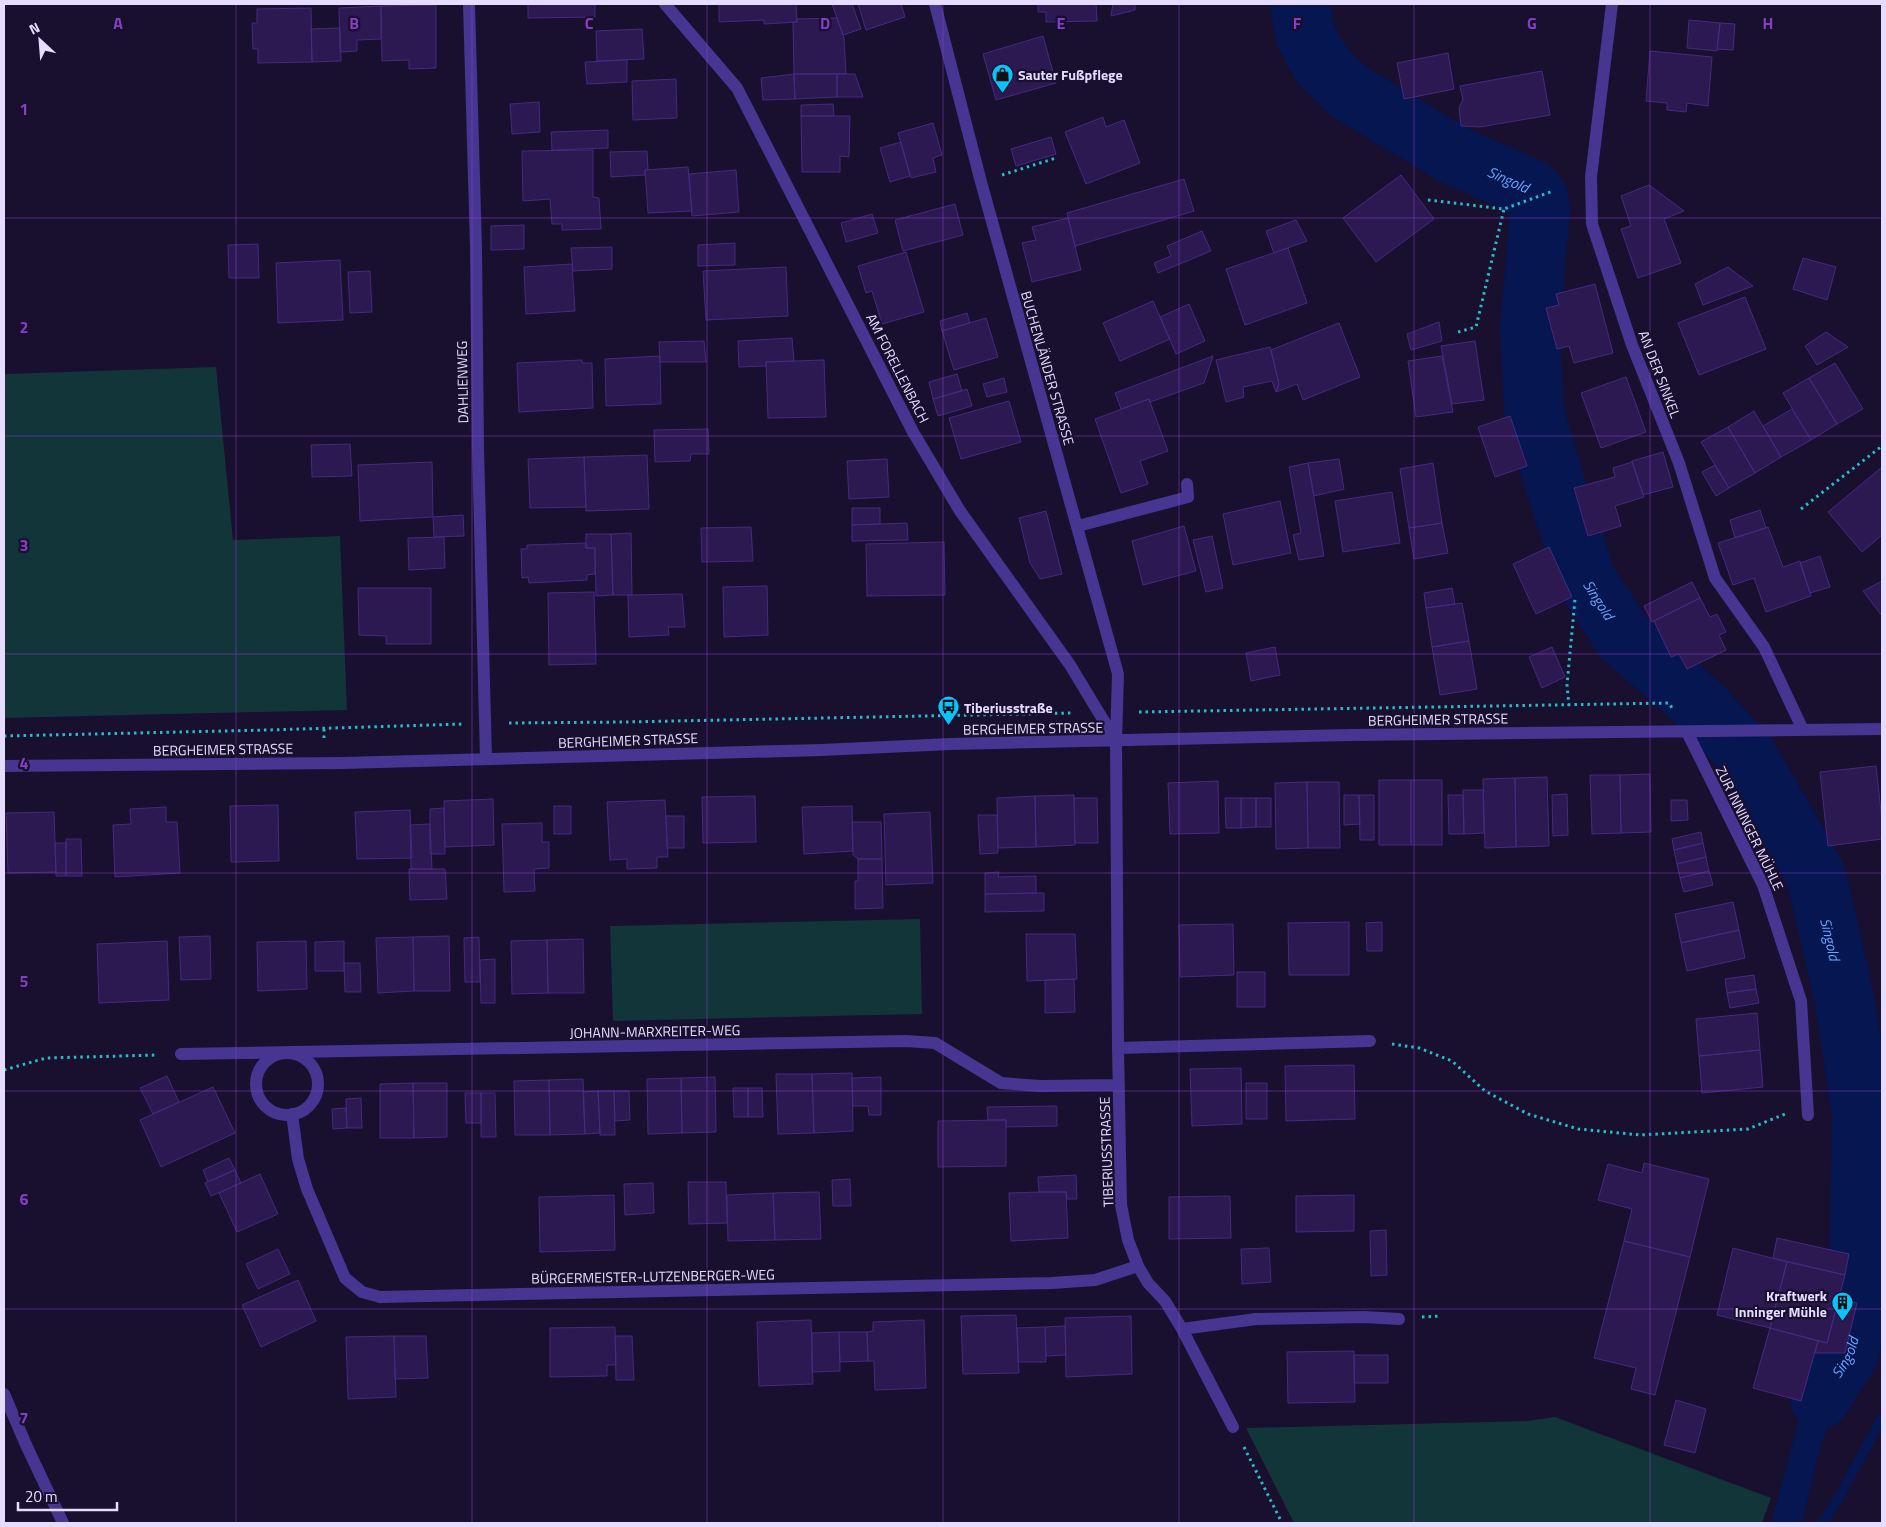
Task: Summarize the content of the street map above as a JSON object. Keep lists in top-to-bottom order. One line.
{"streets":{"street":["AM FORELLENBACH","BUCHENLÄNDER STRASSE","AN DER SINKEL","DAHLIENWEG","BERGHEIMER STRASSE","ZUR INNINGER MÜHLE","JOHANN-MARXREITER-WEG","TIBERIUSSTRASSE","BÜRGERMEISTER-LUTZENBERGER-WEG"]},"crossings":[["AM FORELLENBACH","BUCHENLÄNDER STRASSE"],["AM FORELLENBACH","BERGHEIMER STRASSE"],["AM FORELLENBACH","TIBERIUSSTRASSE"],["BUCHENLÄNDER STRASSE","BERGHEIMER STRASSE"],["BUCHENLÄNDER STRASSE","TIBERIUSSTRASSE"],["AN DER SINKEL","BERGHEIMER STRASSE"],["DAHLIENWEG","BERGHEIMER STRASSE"],["BERGHEIMER STRASSE","ZUR INNINGER MÜHLE"],["BERGHEIMER STRASSE","TIBERIUSSTRASSE"],["JOHANN-MARXREITER-WEG","TIBERIUSSTRASSE"],["JOHANN-MARXREITER-WEG","BÜRGERMEISTER-LUTZENBERGER-WEG"],["TIBERIUSSTRASSE","BÜRGERMEISTER-LUTZENBERGER-WEG"]],"water":["Singold"],"places":{"shop":["Sauter Fußpflege"],"bus stop":["Tiberiusstraße"],"building":["Kraftwerk Inninger Mühle"]},"scale_bar":"20 m","north":"top left","grid":{"columns":["A","B","C","D","E","F","G","H"],"rows":["1","2","3","4","5","6","7"]}}
